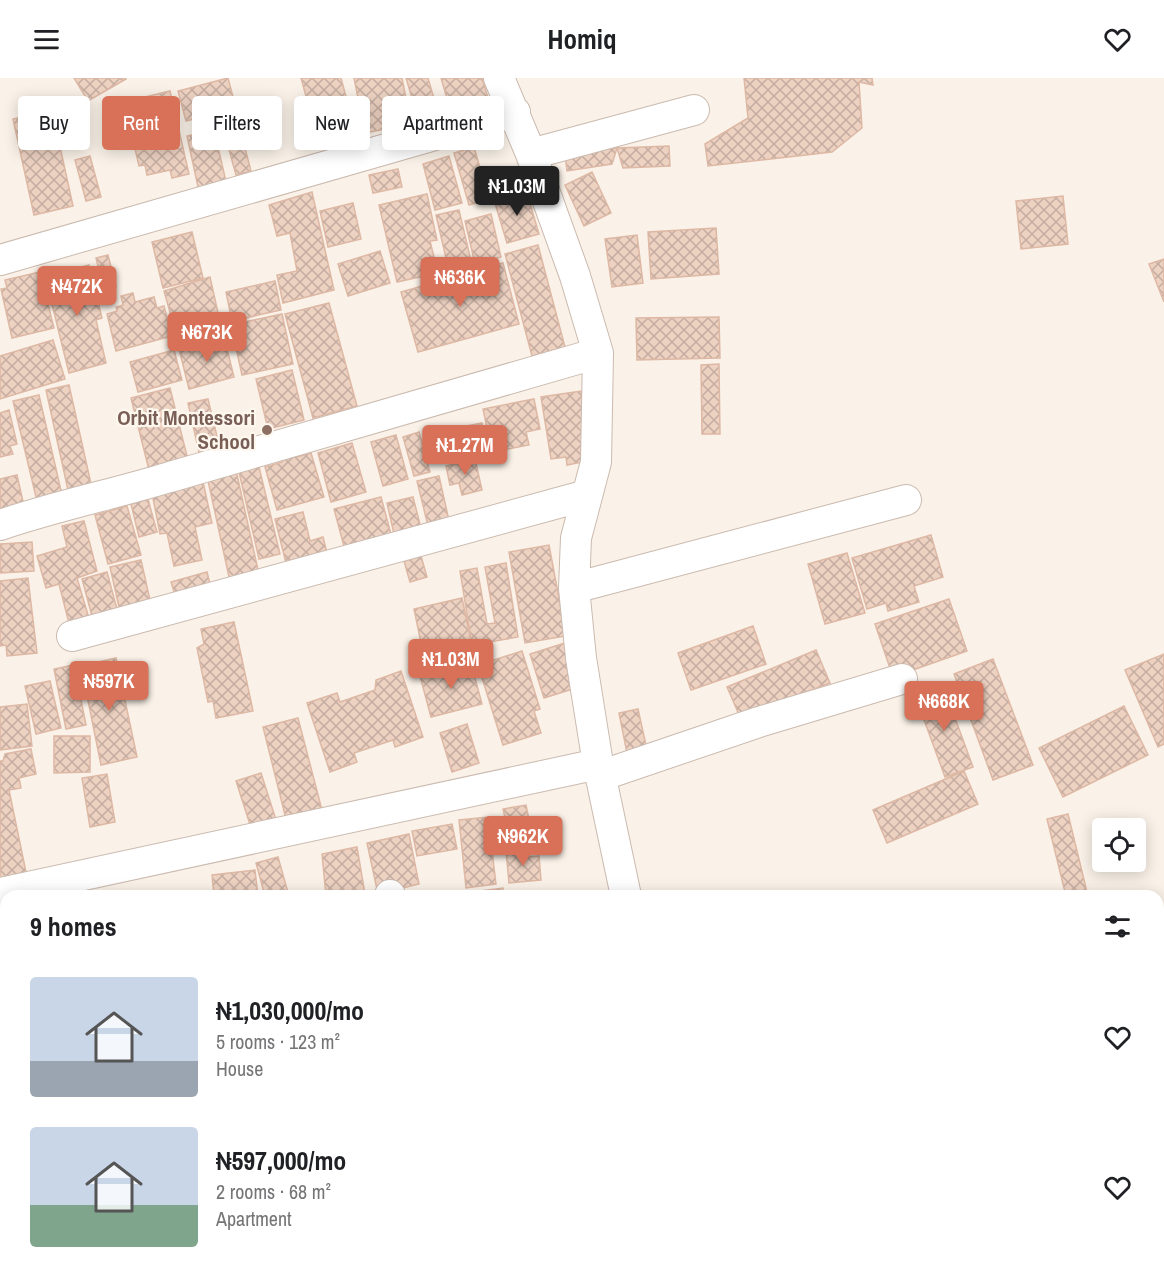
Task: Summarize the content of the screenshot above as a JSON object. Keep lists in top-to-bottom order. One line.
{"places":["Orbit Montessori School"],"page":{"header":"Homiq","chip":["Buy","Rent","Filters","New","Apartment"],"price":["₦1.03M","₦636K","₦472K","₦673K","₦1.27M","₦1.03M","₦597K","₦668K","₦962K"],"heading":"9 homes","list":[{"name":"₦1,030,000/mo","note":"5 rooms · 123 m² · House"},{"name":"₦597,000/mo","note":"2 rooms · 68 m² · Apartment"}]}}
